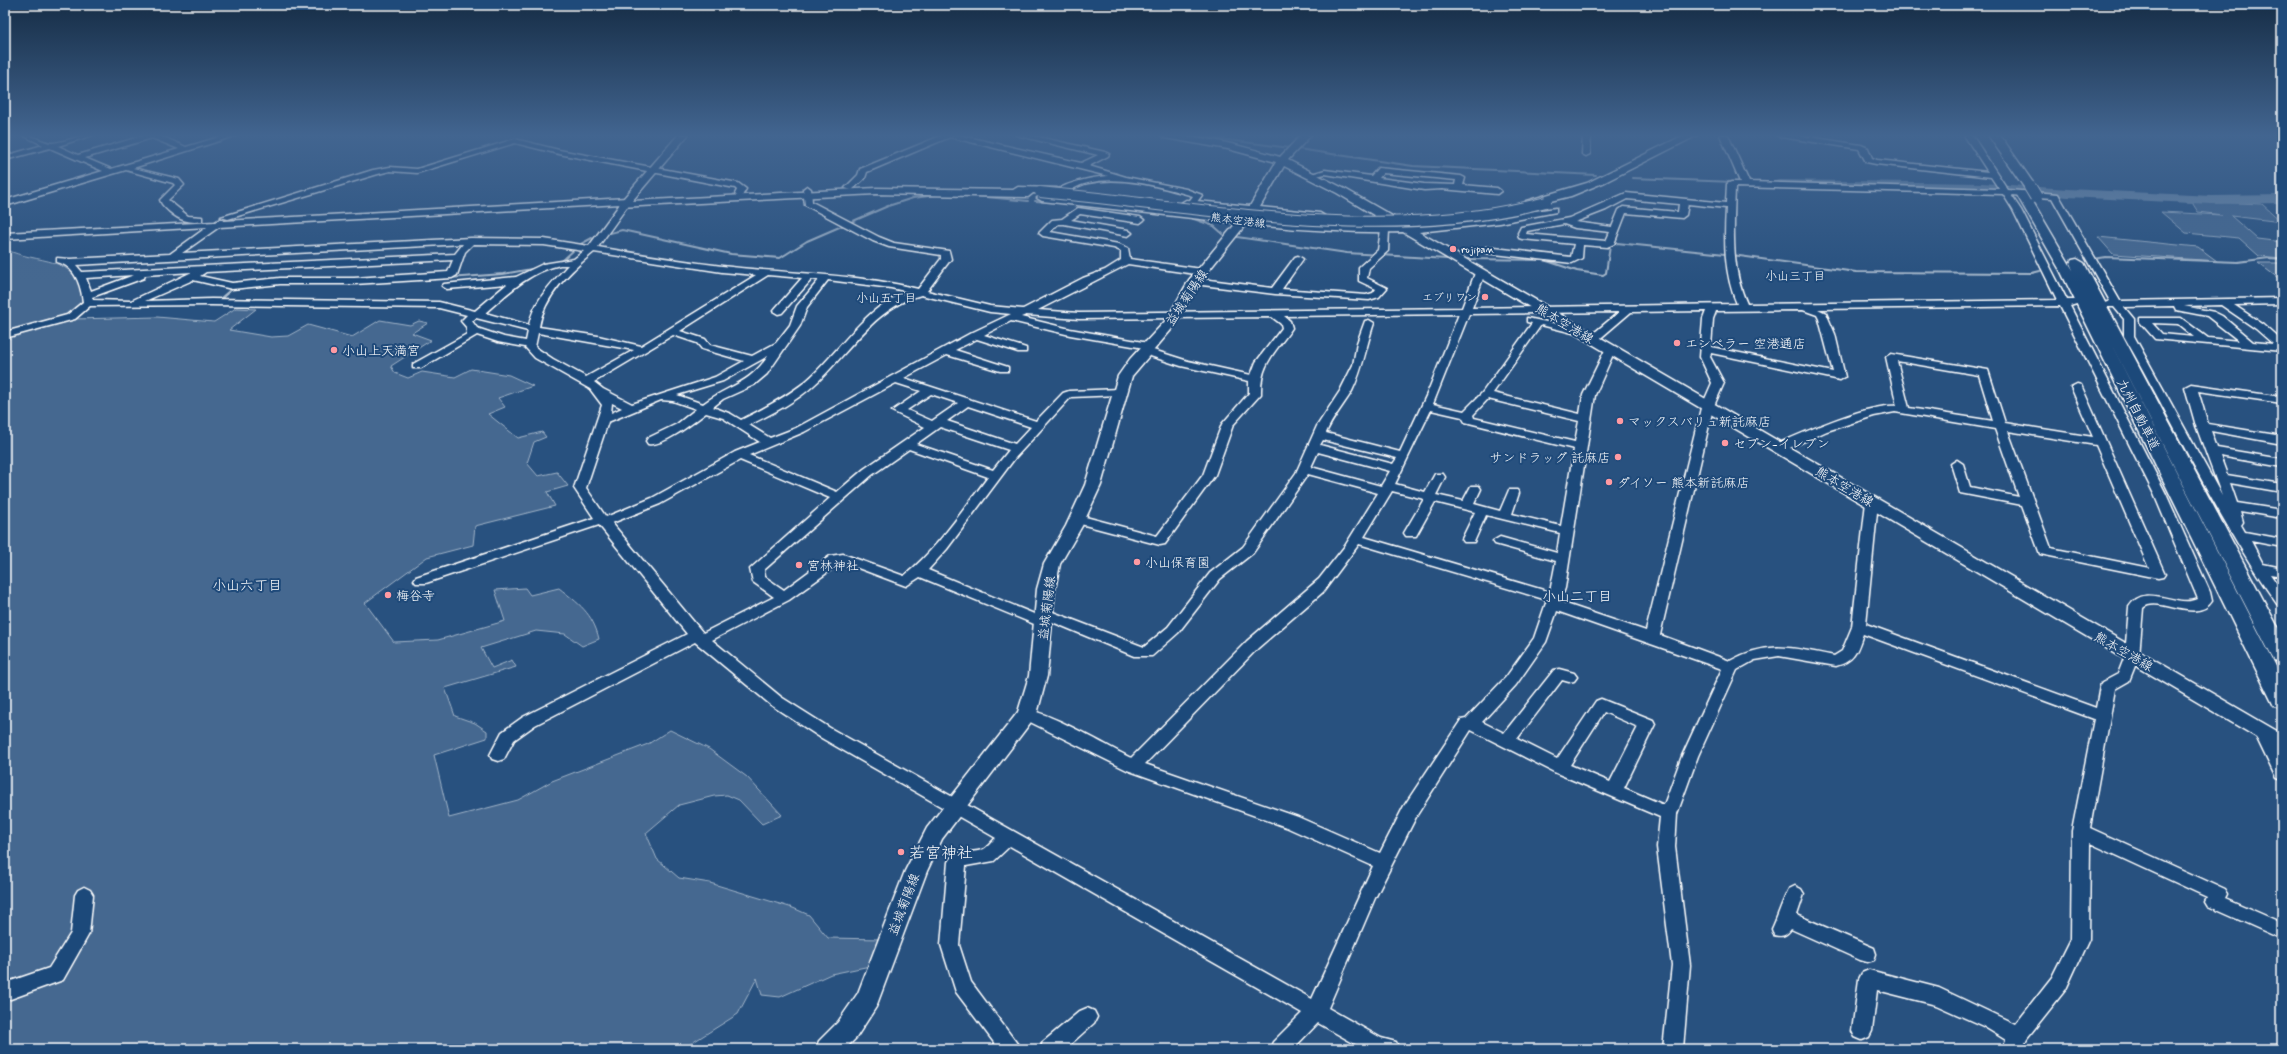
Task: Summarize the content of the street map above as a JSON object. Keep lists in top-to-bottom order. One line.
{"streets":{"highway":["九州自動車道"],"main road":["熊本空港線","益城菊陽線"]},"crossings":[["熊本空港線","益城菊陽線"]],"districts":["小山三丁目","小山五丁目","小山六丁目","小山二丁目"],"places":["rojipan","エブリワン","エンペラー 空港通店","小山上天満宮","マックスバリュ新託麻店","セブン-イレブン","サンドラッグ 託麻店","ダイソー 熊本新託麻店","小山保育園","宮林神社","梅谷寺","若宮神社"]}
